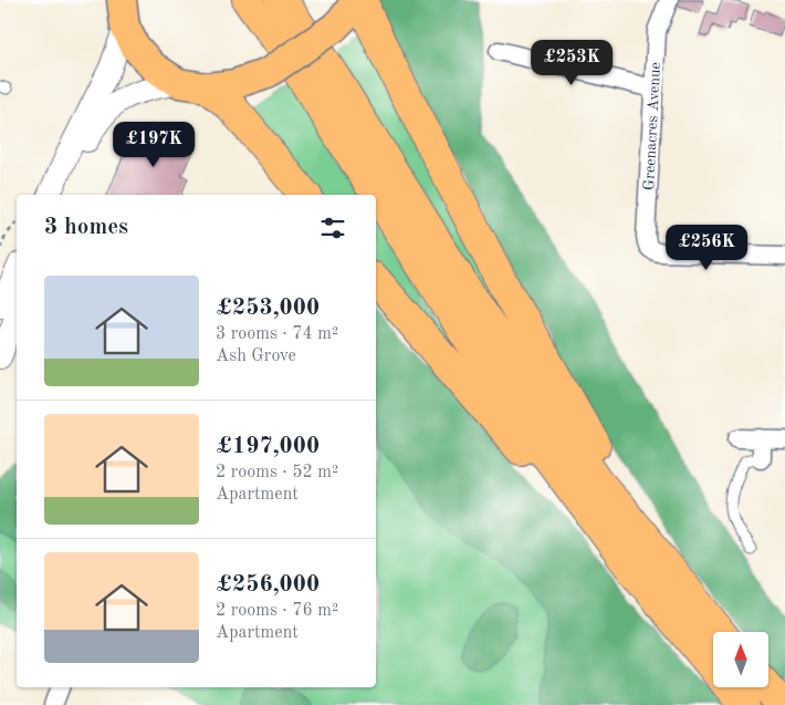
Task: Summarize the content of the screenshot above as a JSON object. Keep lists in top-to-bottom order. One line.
{"streets":{"street":["Greenacres Avenue"]},"north":"top","page":{"price":["£253K","£197K","£256K"],"heading":"3 homes","list":[{"name":"£253,000","note":"3 rooms · 74 m² · Ash Grove"},{"name":"£197,000","note":"2 rooms · 52 m² · Apartment"},{"name":"£256,000","note":"2 rooms · 76 m² · Apartment"}]}}
